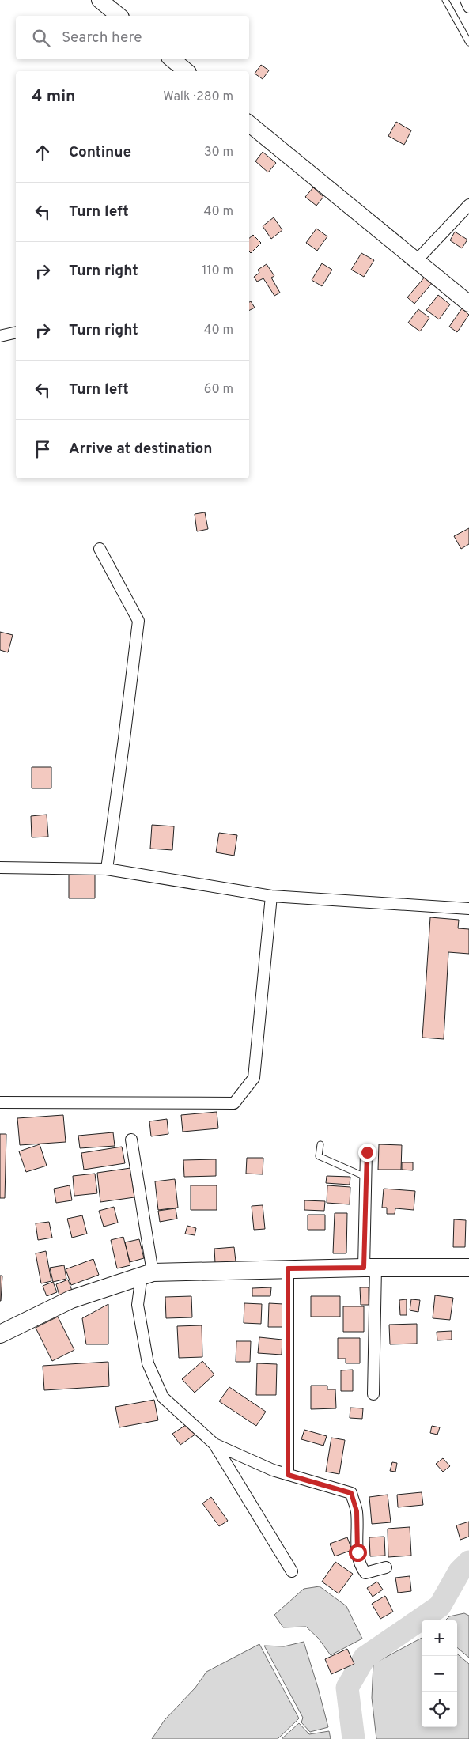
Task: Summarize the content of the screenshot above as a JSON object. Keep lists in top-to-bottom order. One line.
{"page":{"search":"Search here","heading":["4 min","Walk · 280 m"],"list":[["Continue","30 m"],["Turn left","40 m"],["Turn right","110 m"],["Turn right","40 m"],["Turn left","60 m"],"Arrive at destination"],"map_buttons":["+","−"]}}
